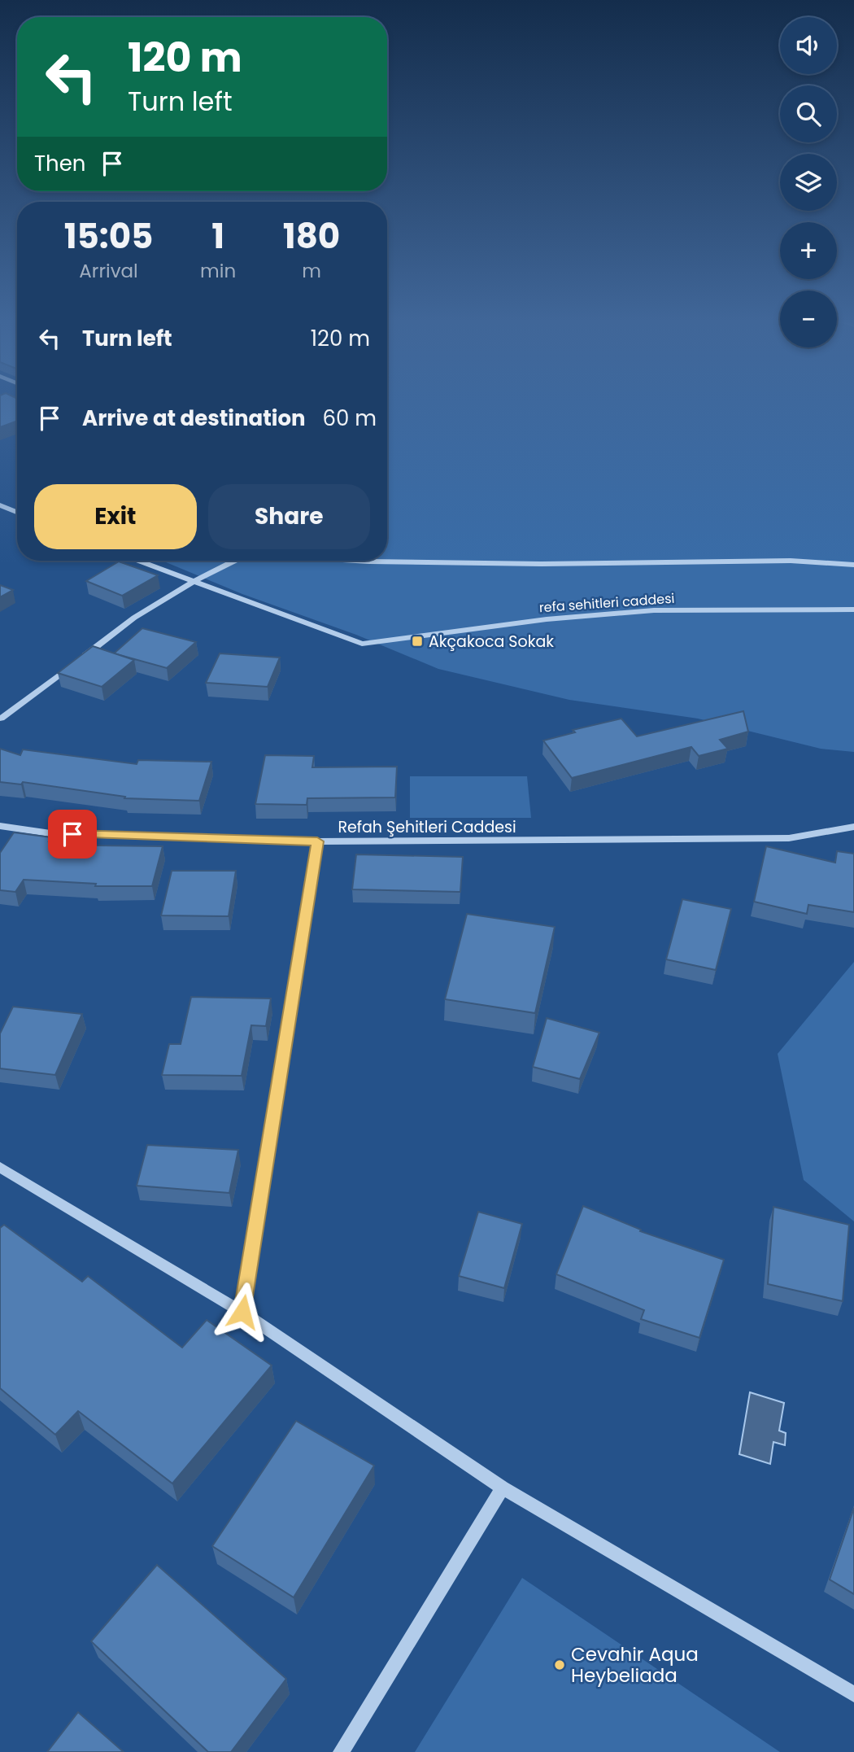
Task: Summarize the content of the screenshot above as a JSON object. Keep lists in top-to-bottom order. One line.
{"streets":{"street":["refa sehitleri caddesi","Refah Şehitleri Caddesi"]},"places":{"transit":["Akçakoca Sokak"],"other":["Cevahir Aqua Heybeliada"]},"page":{"map_buttons":["+","−"],"turn":["120 m","Turn left"],"then":"Then","eta":["15:05","Arrival","1","min","180","m"],"list":[{"name":"Turn left","value":"120 m"},{"name":"Arrive at destination","value":"60 m"}],"buttons":["Exit","Share"]}}
